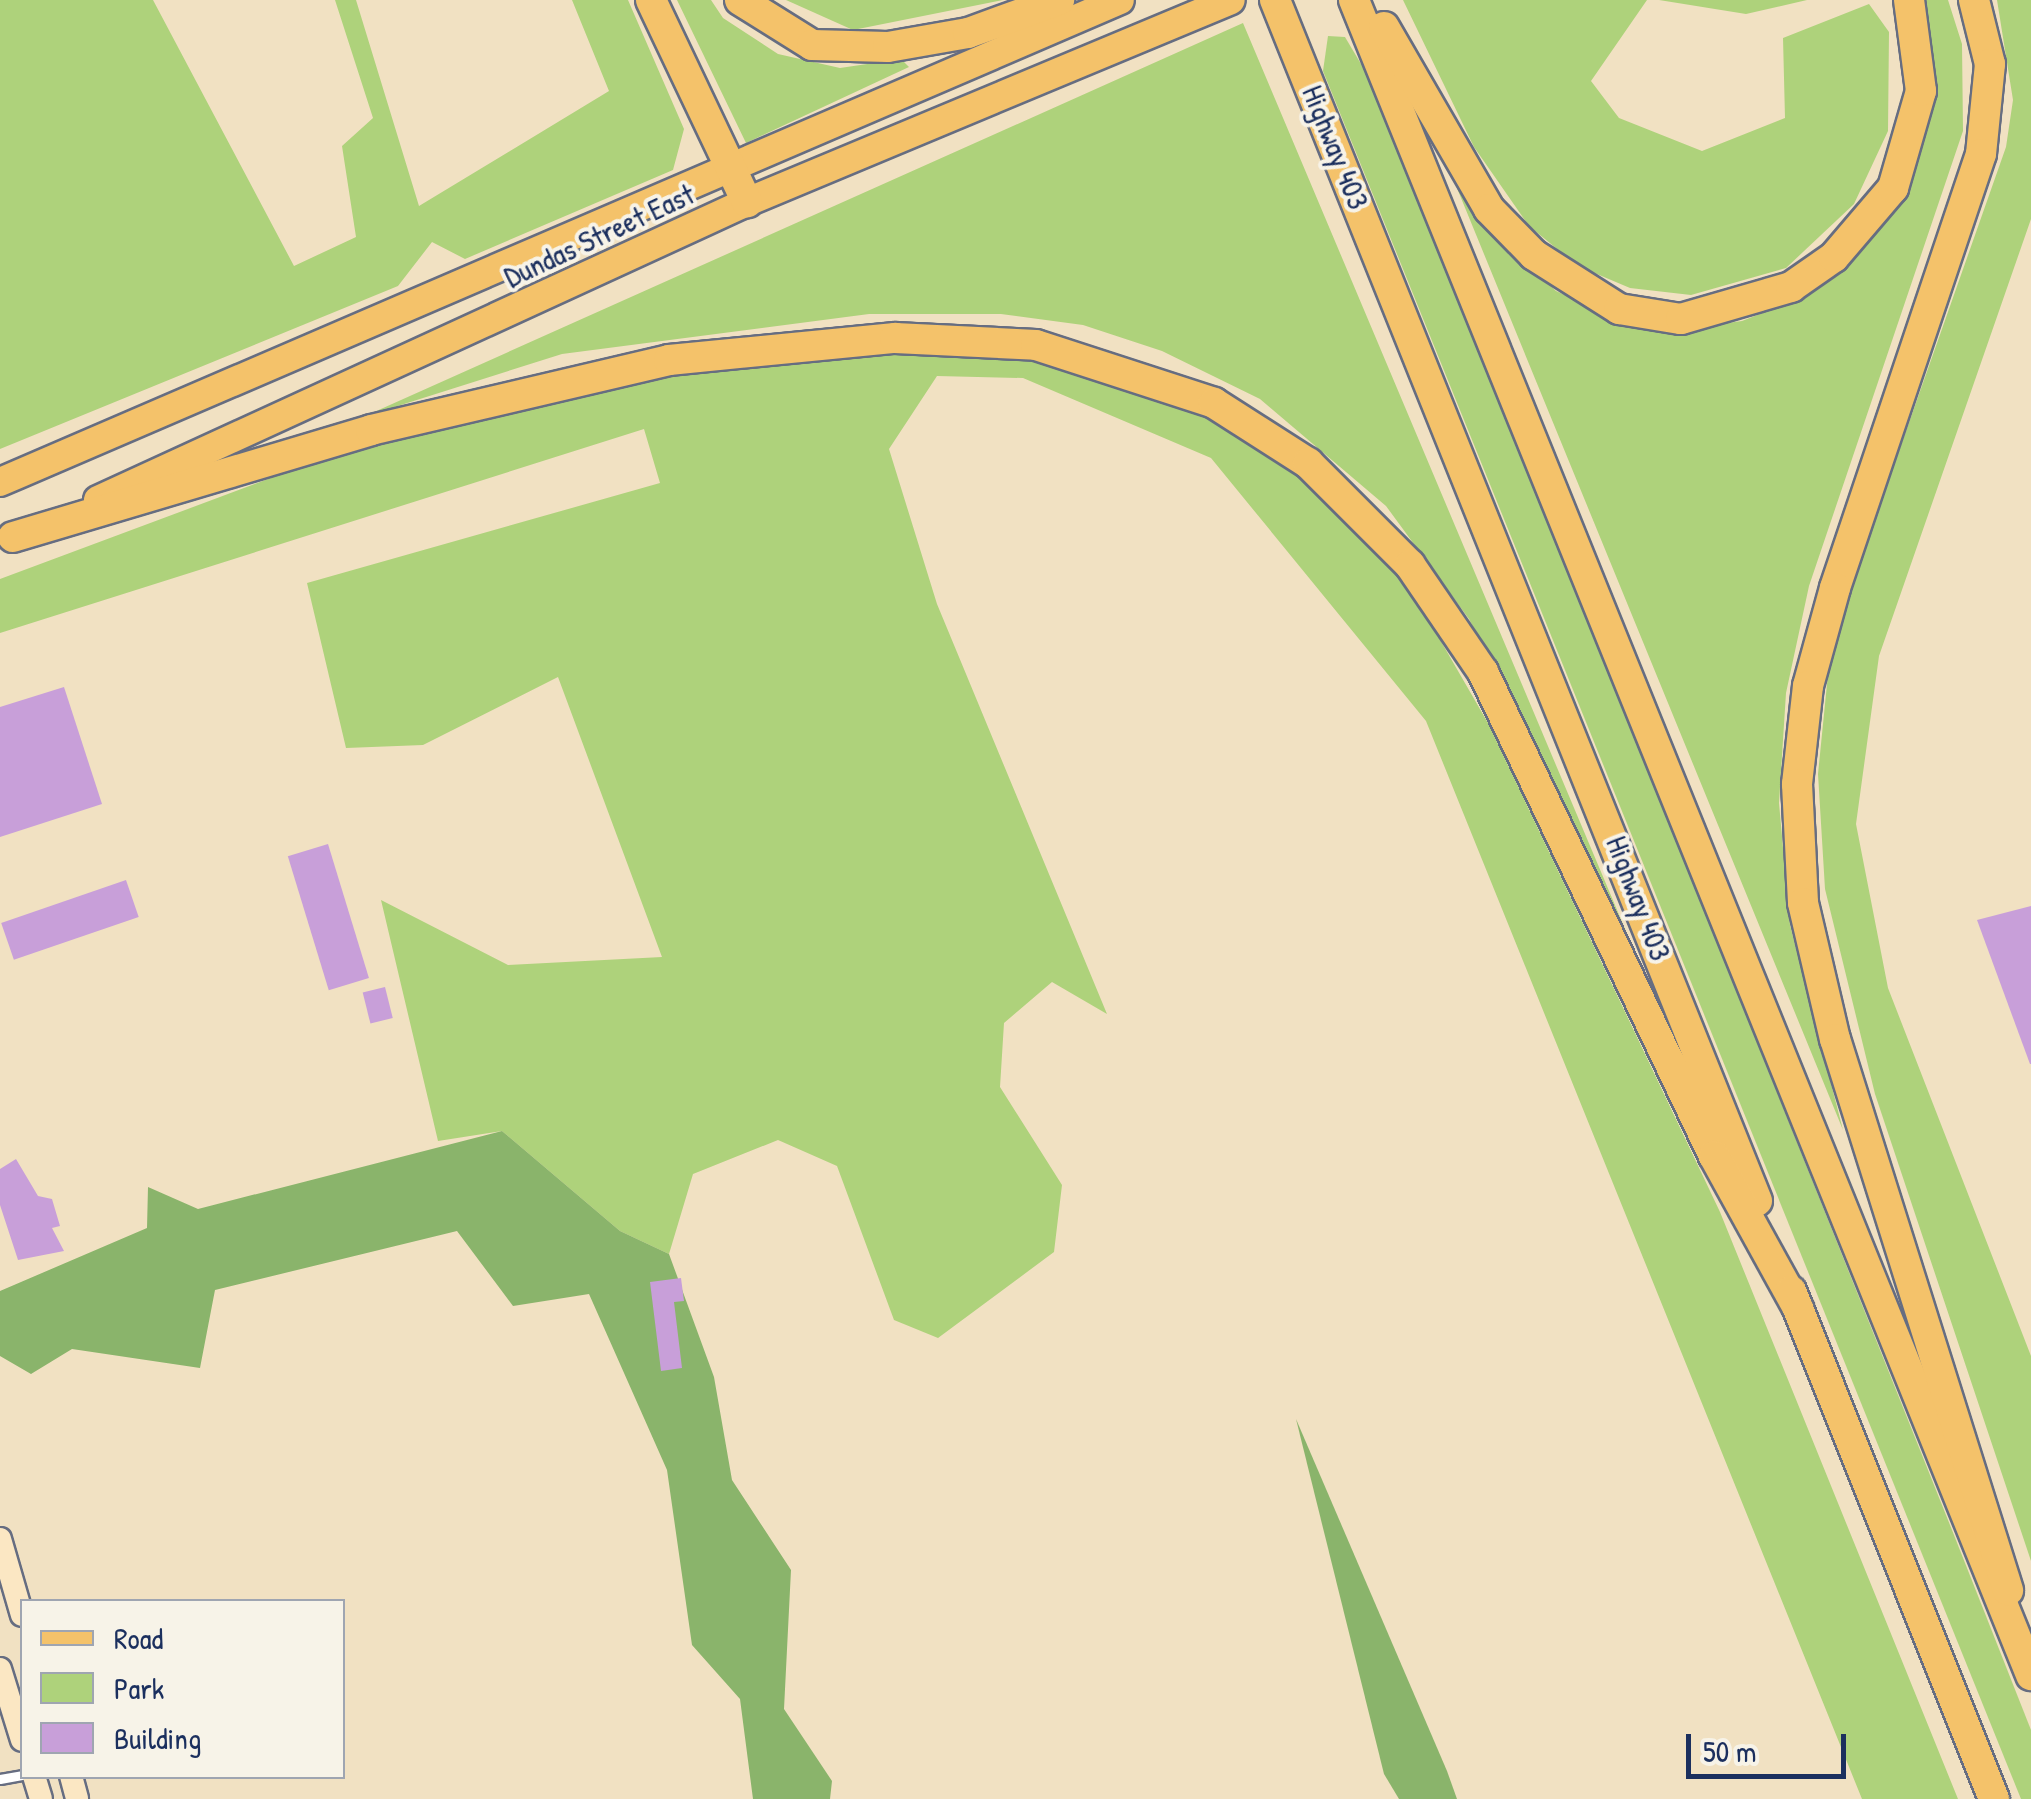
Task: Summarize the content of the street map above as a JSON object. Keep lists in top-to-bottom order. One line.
{"streets":{"highway":["Highway 403"],"main road":["Dundas Street East"]},"legend":["Road","Park","Building"],"scale_bar":"50 m"}
